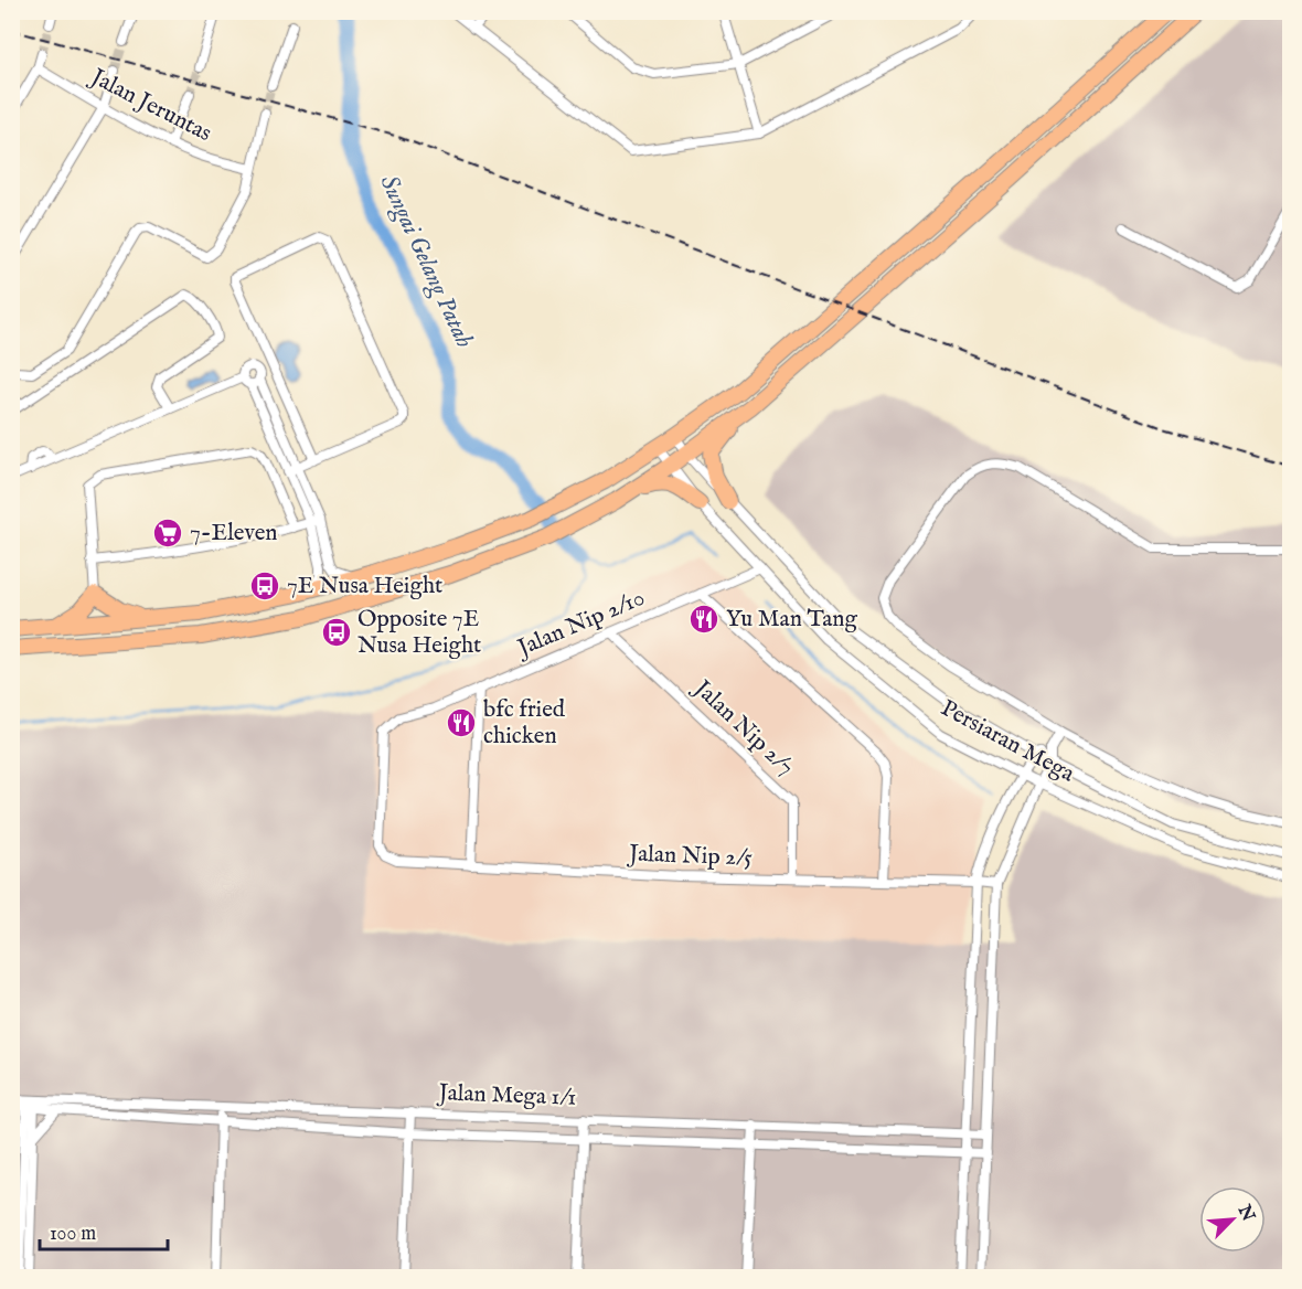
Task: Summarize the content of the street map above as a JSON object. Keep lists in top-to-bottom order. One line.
{"streets":{"street":["Jalan Jeruntas","Jalan Nip 2/10","Jalan Nip 2/7","Persiaran Mega","Jalan Nip 2/5","Jalan Mega 1/1"]},"crossings":[["Jalan Nip 2/10","Jalan Nip 2/7"],["Jalan Nip 2/10","Persiaran Mega"],["Jalan Nip 2/10","Jalan Nip 2/5"],["Jalan Nip 2/7","Jalan Nip 2/5"]],"water":["Sungai Gelang Patah"],"places":{"supermarket":["7-Eleven"],"bus stop":["7E Nusa Height","Opposite 7E Nusa Height"],"restaurant":["Yu Man Tang","bfc fried chicken"]},"scale_bar":"100 m","north":"top right"}
